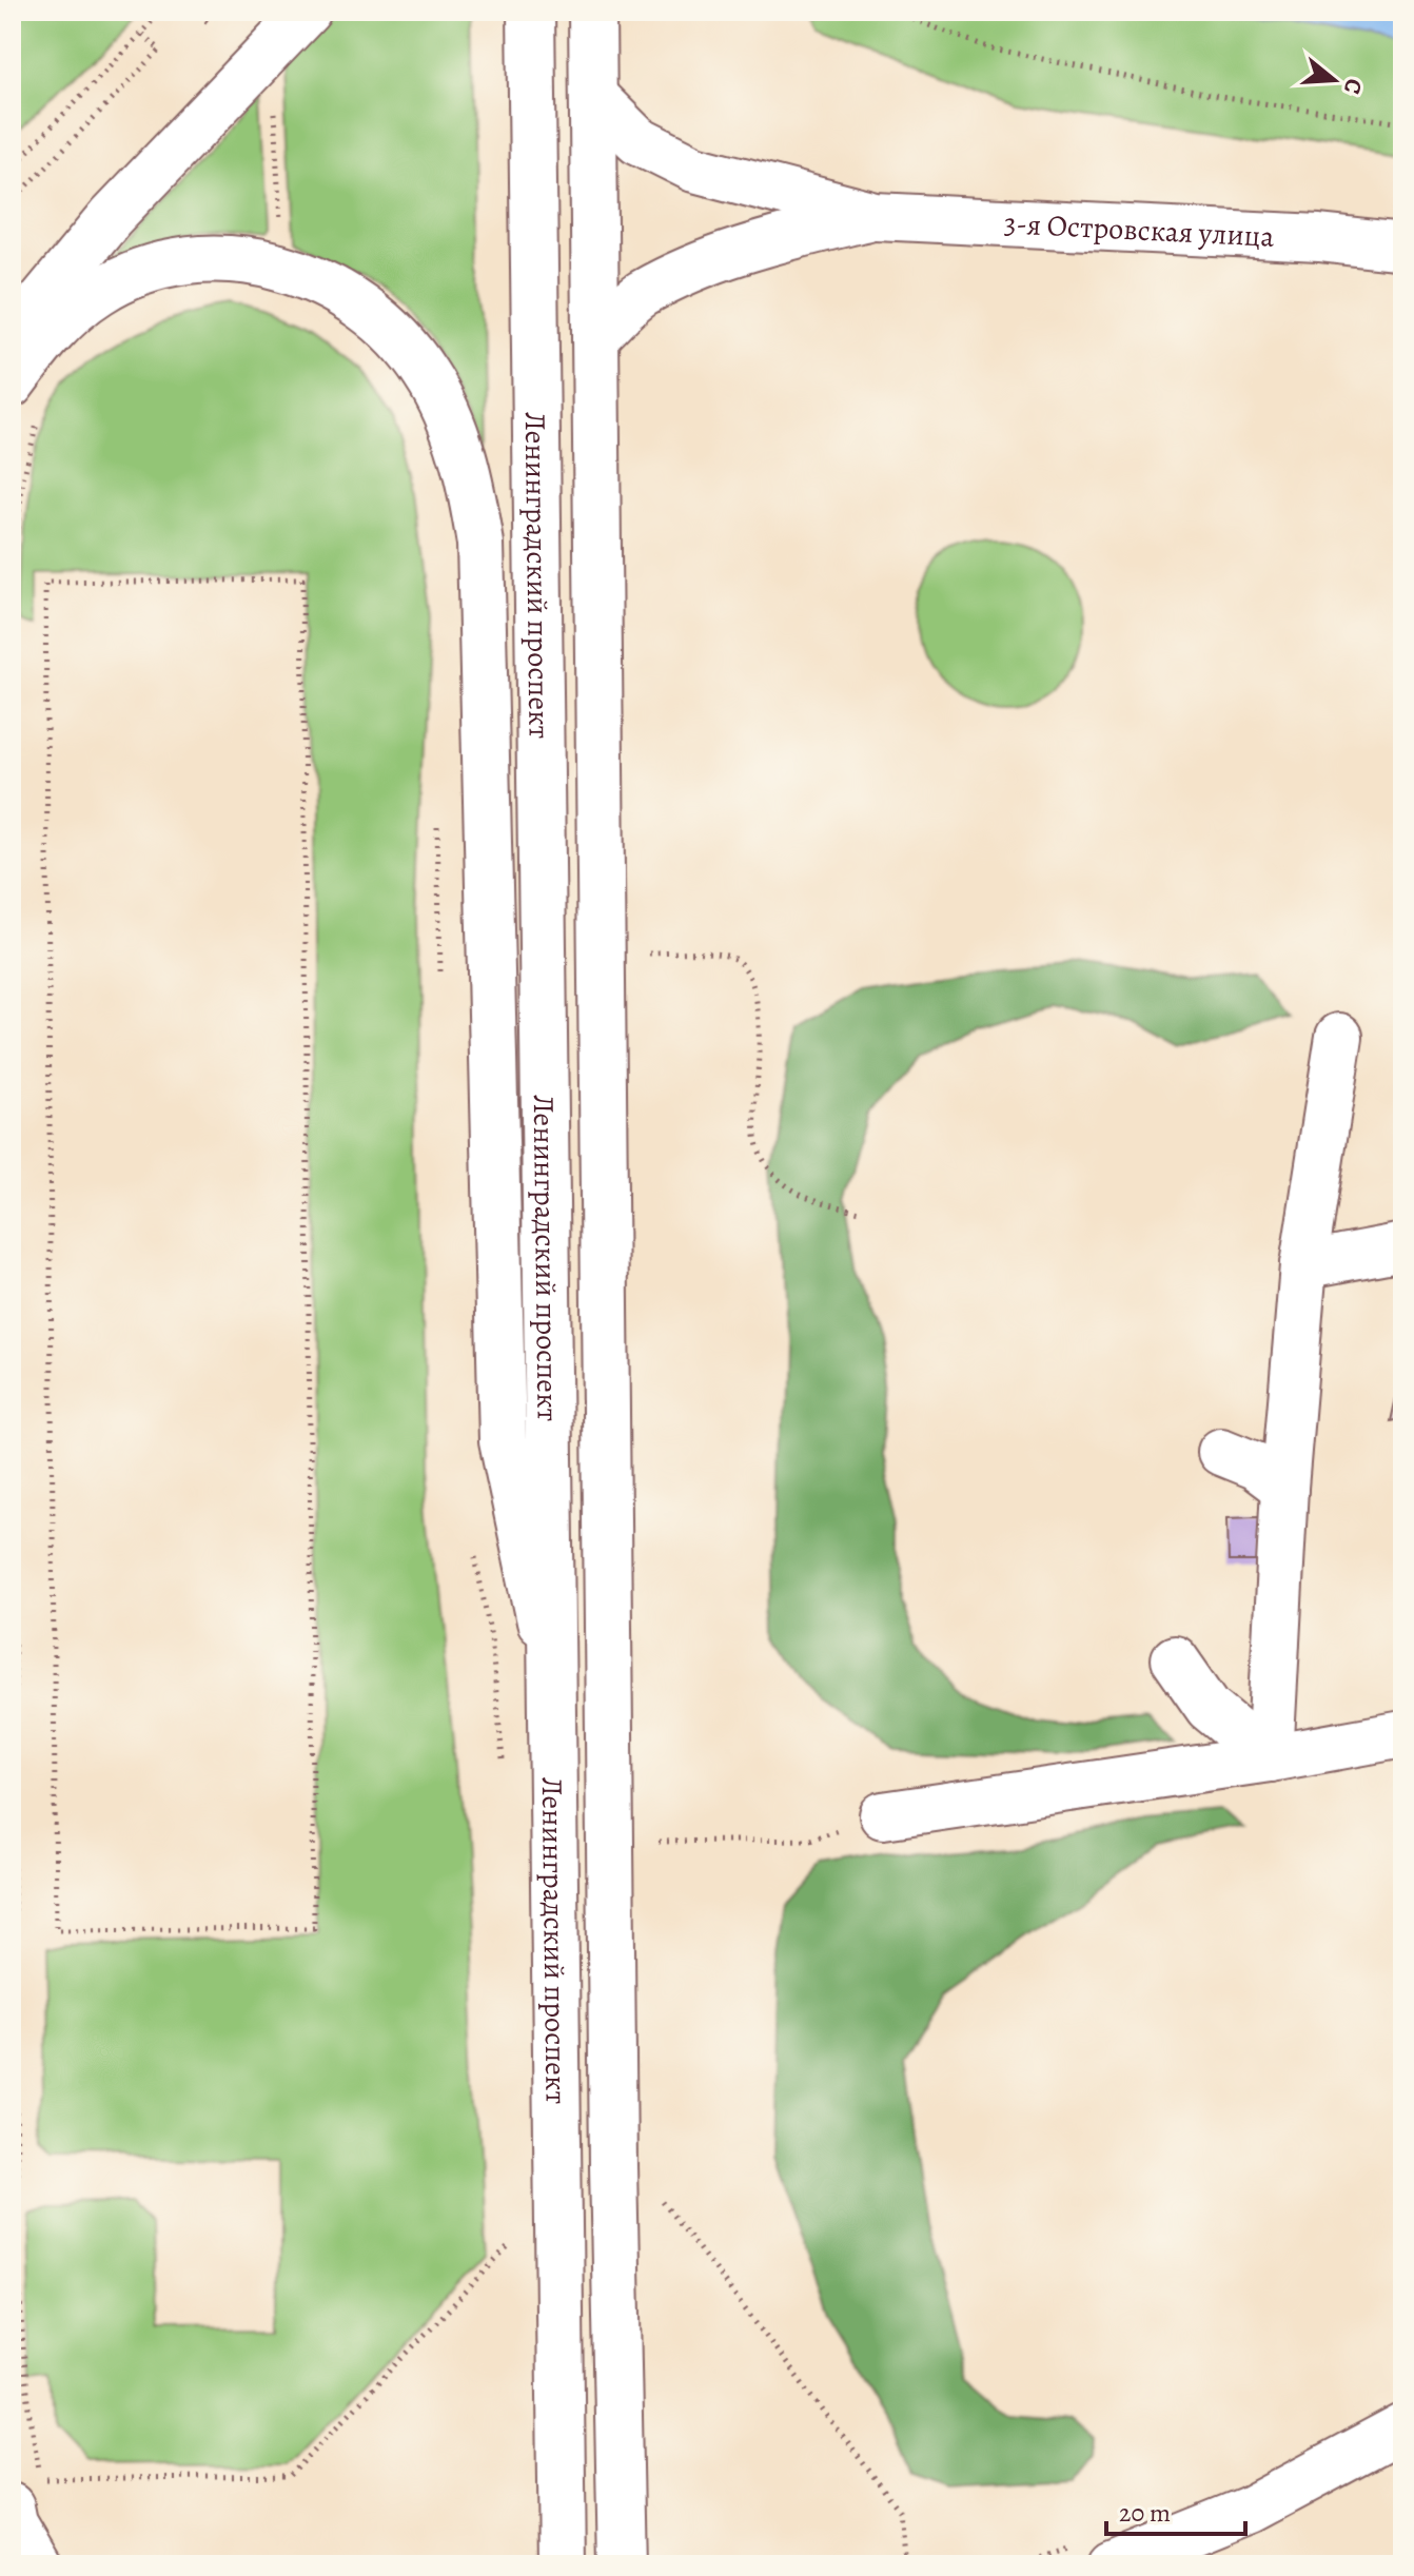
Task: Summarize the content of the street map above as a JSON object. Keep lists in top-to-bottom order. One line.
{"streets":{"main road":["3-я Островская улица","Ленинградский проспект"]},"scale_bar":"20 m","north":"right"}
